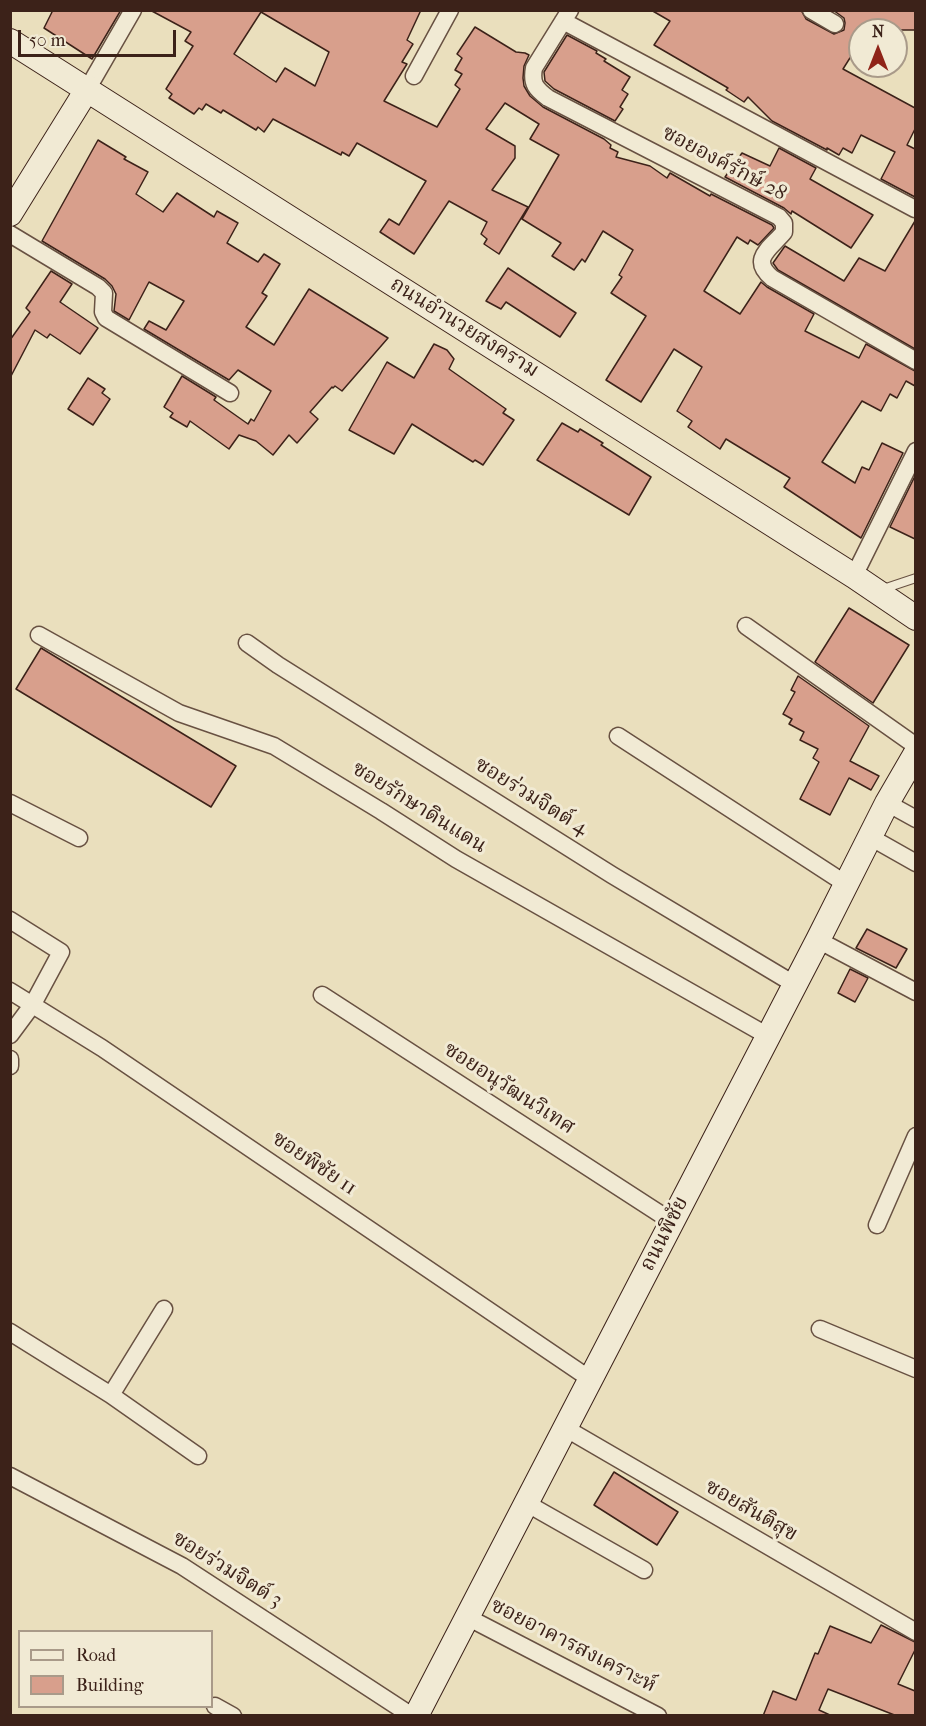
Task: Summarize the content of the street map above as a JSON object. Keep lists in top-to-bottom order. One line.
{"streets":{"street":["ซอยองค์รักษ์ 28","ถนนอำนวยสงคราม","ซอยร่วมจิตต์ 4","ซอยรักษาดินแดน","ซอยอนุวัฒนวิเทศ","ซอยพิชัย 11","ถนนพิชัย","ซอยสันติสุข","ซอยร่วมจิตต์ 3","ซอยอาคารสงเคราะห์"]},"crossings":[["ซอยร่วมจิตต์ 4","ถนนพิชัย"],["ซอยรักษาดินแดน","ถนนพิชัย"],["ซอยอนุวัฒนวิเทศ","ถนนพิชัย"],["ซอยพิชัย 11","ถนนพิชัย"],["ถนนพิชัย","ซอยสันติสุข"],["ถนนพิชัย","ซอยร่วมจิตต์ 3"],["ถนนพิชัย","ซอยอาคารสงเคราะห์"]],"legend":["Road","Building"],"scale_bar":"50 m","north":"top"}
